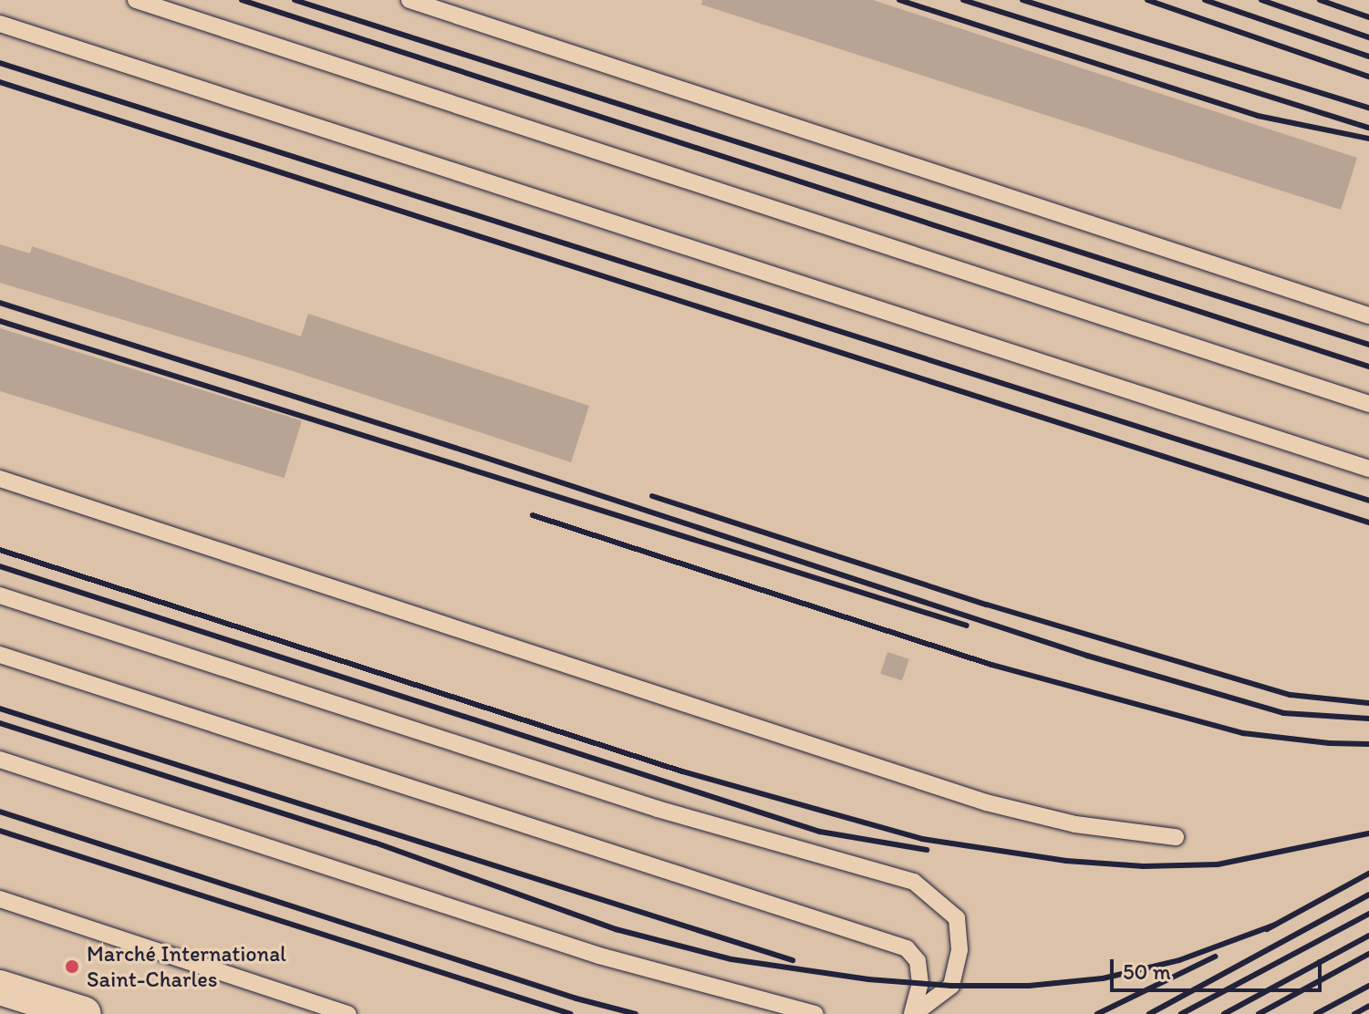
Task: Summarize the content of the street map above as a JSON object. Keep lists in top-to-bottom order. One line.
{"places":["Marché International Saint-Charles"],"scale_bar":"50 m"}
